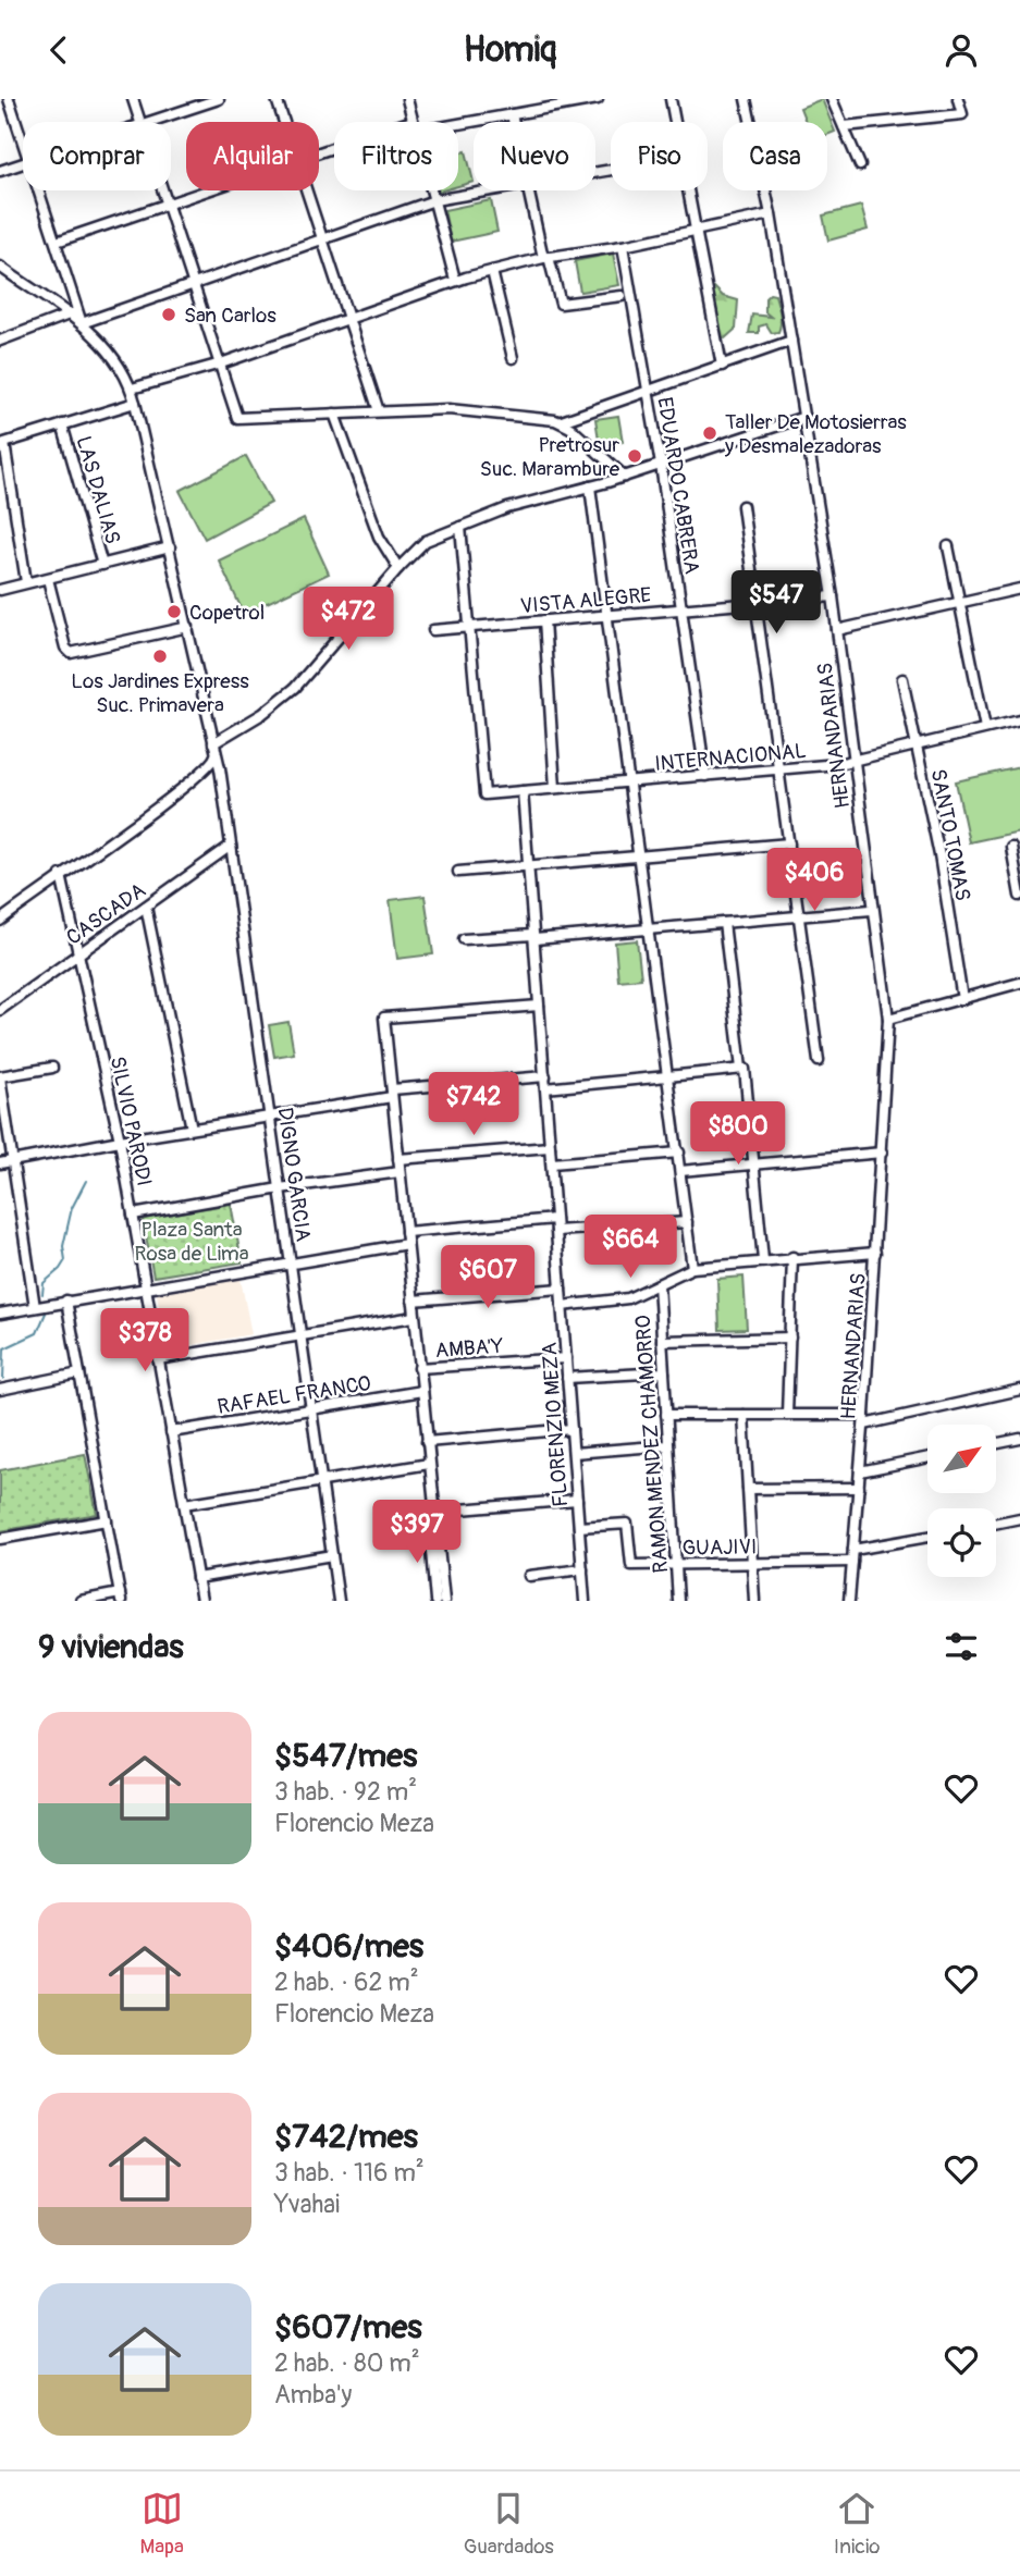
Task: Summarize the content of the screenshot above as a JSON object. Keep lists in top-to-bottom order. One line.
{"streets":{"street":["EDUARDO CABRERA","LAS DALIAS","VISTA ALEGRE","HERNANDARIAS","INTERNACIONAL","SANTO TOMAS","CASCADA","SILVIO PARODI","DIGNO GARCIA","AMBA'Y","RAFAEL FRANCO","FLORENZIO MEZA","RAMON MENDEZ CHAMORRO","GUAJIVI"]},"crossings":[["EDUARDO CABRERA","VISTA ALEGRE"],["EDUARDO CABRERA","INTERNACIONAL"],["VISTA ALEGRE","HERNANDARIAS"],["VISTA ALEGRE","INTERNACIONAL"],["HERNANDARIAS","INTERNACIONAL"],["HERNANDARIAS","GUAJIVI"],["INTERNACIONAL","SANTO TOMAS"],["INTERNACIONAL","FLORENZIO MEZA"],["CASCADA","SILVIO PARODI"],["CASCADA","DIGNO GARCIA"],["SILVIO PARODI","RAFAEL FRANCO"],["DIGNO GARCIA","RAFAEL FRANCO"],["AMBA'Y","FLORENZIO MEZA"],["FLORENZIO MEZA","GUAJIVI"],["RAMON MENDEZ CHAMORRO","GUAJIVI"]],"parks":["Plaza Santa Rosa de Lima"],"places":["San Carlos","Taller De Motosierras y Desmalezadoras","Pretrosur Suc. Marambure","Copetrol","Los Jardines Express Suc. Primavera"],"north":"top right","page":{"header":"Homiq","chip":["Comprar","Alquilar","Filtros","Nuevo","Piso","Casa"],"price":["$547","$472","$406","$742","$800","$664","$607","$378","$397"],"heading":"9 viviendas","list":[{"name":"$547/mes","note":"3 hab. · 92 m² · Florencio Meza"},{"name":"$406/mes","note":"2 hab. · 62 m² · Florencio Meza"},{"name":"$742/mes","note":"3 hab. · 116 m² · Yvahai"},{"name":"$607/mes","note":"2 hab. · 80 m² · Amba'y"}],"tabs":["Mapa","Guardados","Inicio"]}}
